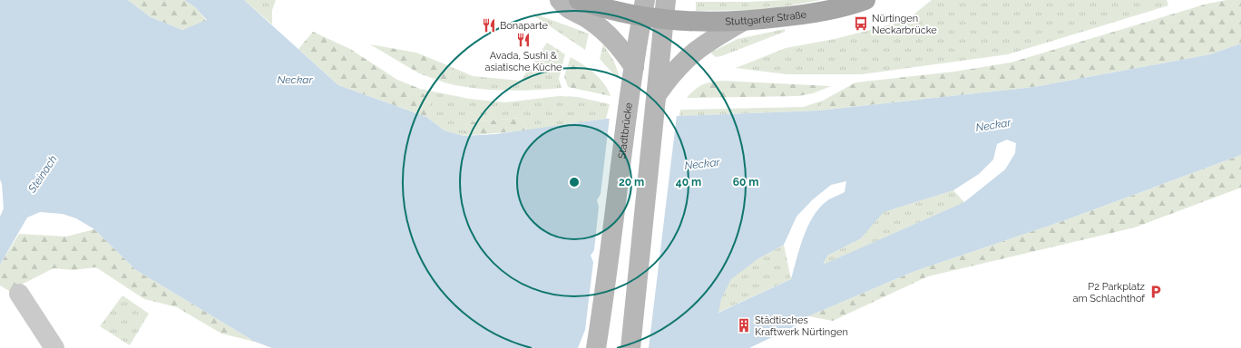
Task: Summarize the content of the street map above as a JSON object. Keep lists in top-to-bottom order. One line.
{"streets":{"main road":["Stuttgarter Straße"],"street":["Stadtbrücke"]},"crossings":[["Stuttgarter Straße","Stadtbrücke"]],"water":["Neckar","Steinach"],"places":{"bus stop":["Nürtingen Neckarbrücke"],"restaurant":["Bonaparte","Avada, Sushi & asiatische Küche"],"parking":["P2 Parkplatz am Schlachthof"],"building":["Städtisches Kraftwerk Nürtingen"]},"rings":["20 m","40 m","60 m"]}
